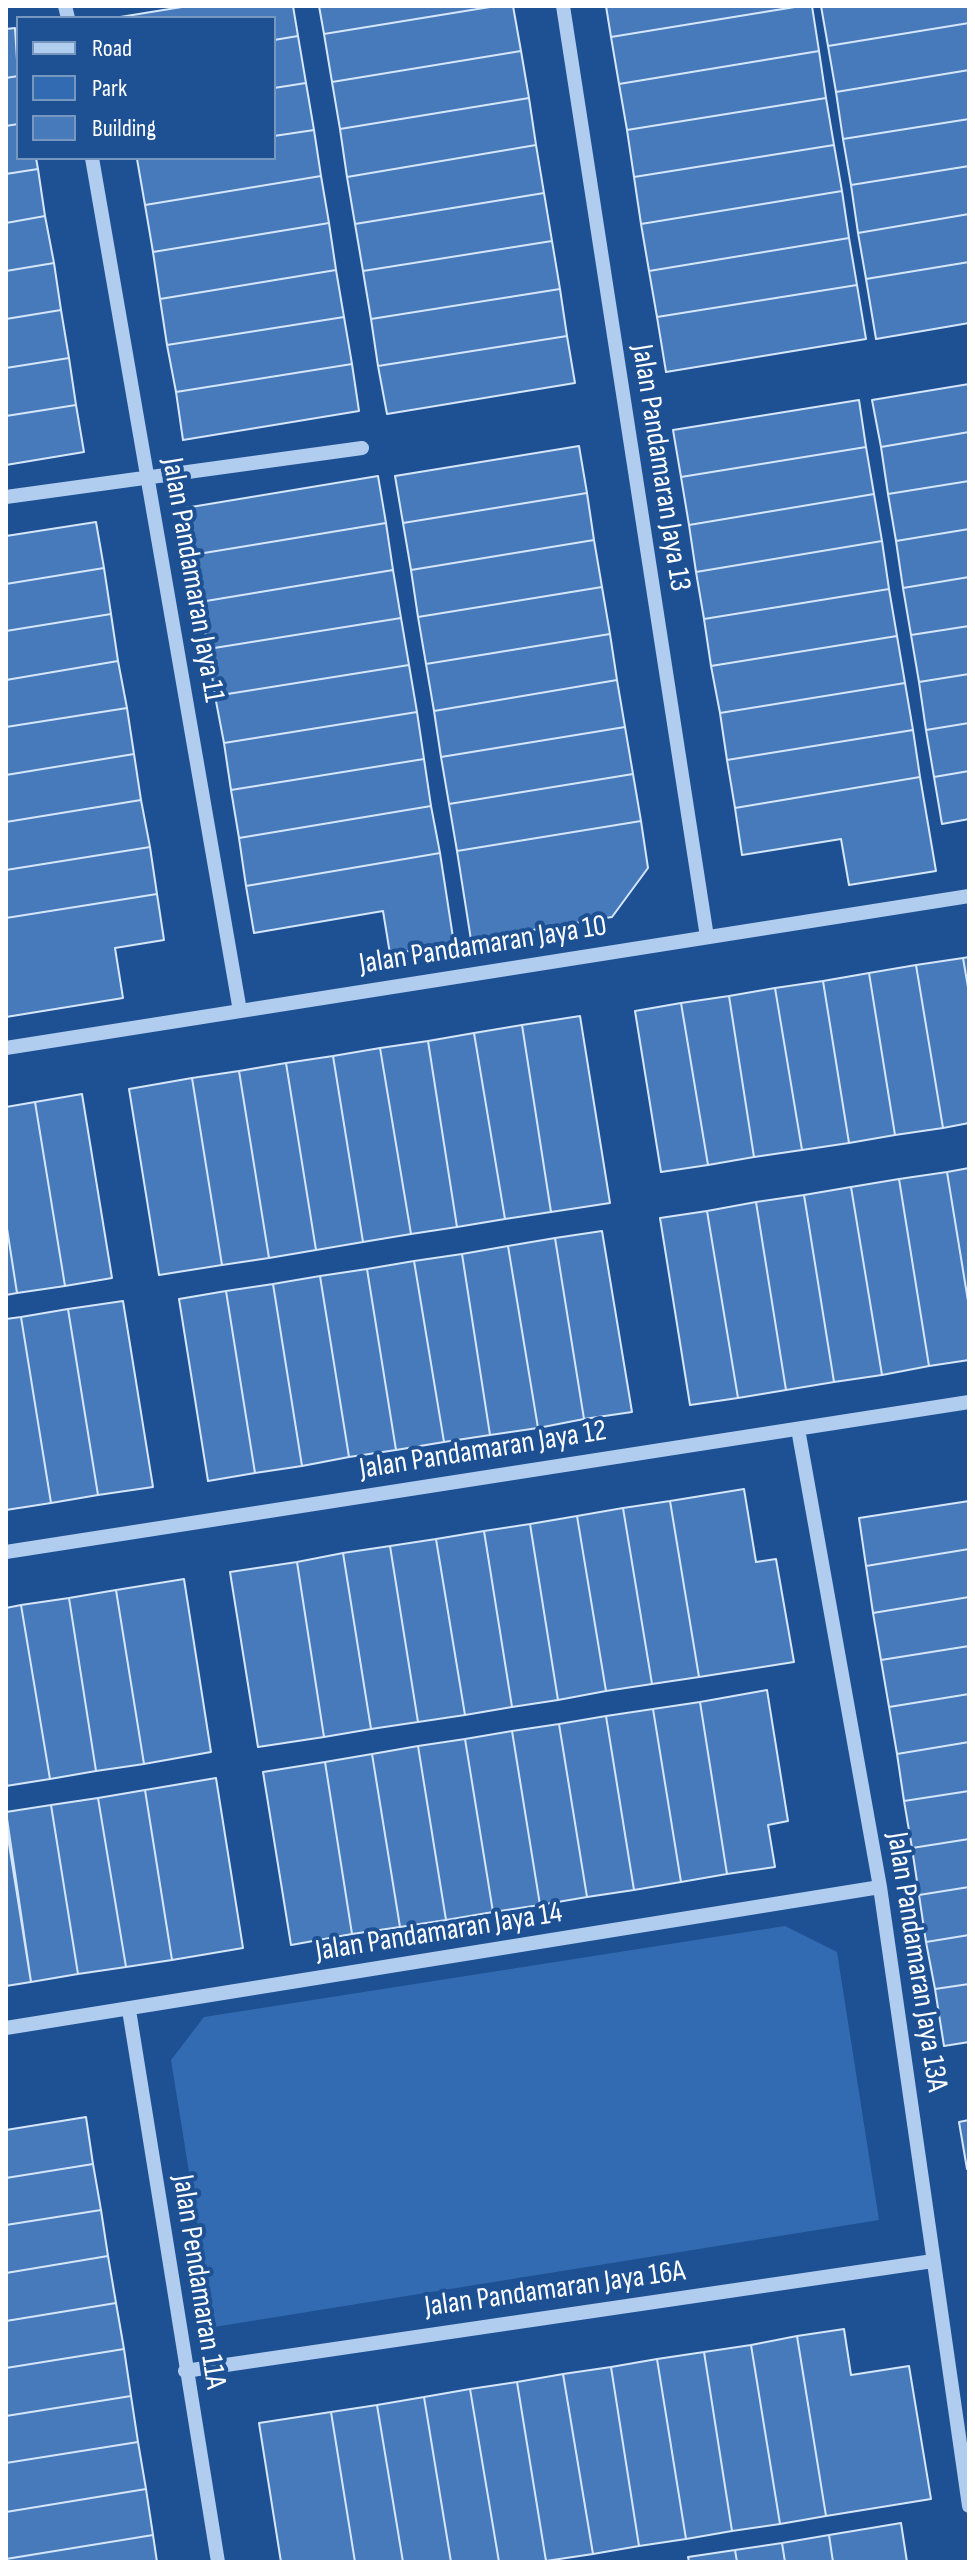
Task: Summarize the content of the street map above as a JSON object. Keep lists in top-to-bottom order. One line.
{"streets":{"street":["Jalan Pandamaran Jaya 13","Jalan Pandamaran Jaya 11","Jalan Pandamaran Jaya 10","Jalan Pandamaran Jaya 12","Jalan Pandamaran Jaya 14","Jalan Pandamaran Jaya 13A","Jalan Pendamaran 11A","Jalan Pandamaran Jaya 16A"]},"crossings":[["Jalan Pandamaran Jaya 13","Jalan Pandamaran Jaya 10"],["Jalan Pandamaran Jaya 11","Jalan Pandamaran Jaya 10"],["Jalan Pandamaran Jaya 12","Jalan Pandamaran Jaya 13A"],["Jalan Pandamaran Jaya 14","Jalan Pandamaran Jaya 13A"],["Jalan Pandamaran Jaya 14","Jalan Pendamaran 11A"],["Jalan Pandamaran Jaya 13A","Jalan Pandamaran Jaya 16A"],["Jalan Pendamaran 11A","Jalan Pandamaran Jaya 16A"]],"legend":["Road","Park","Building"]}
